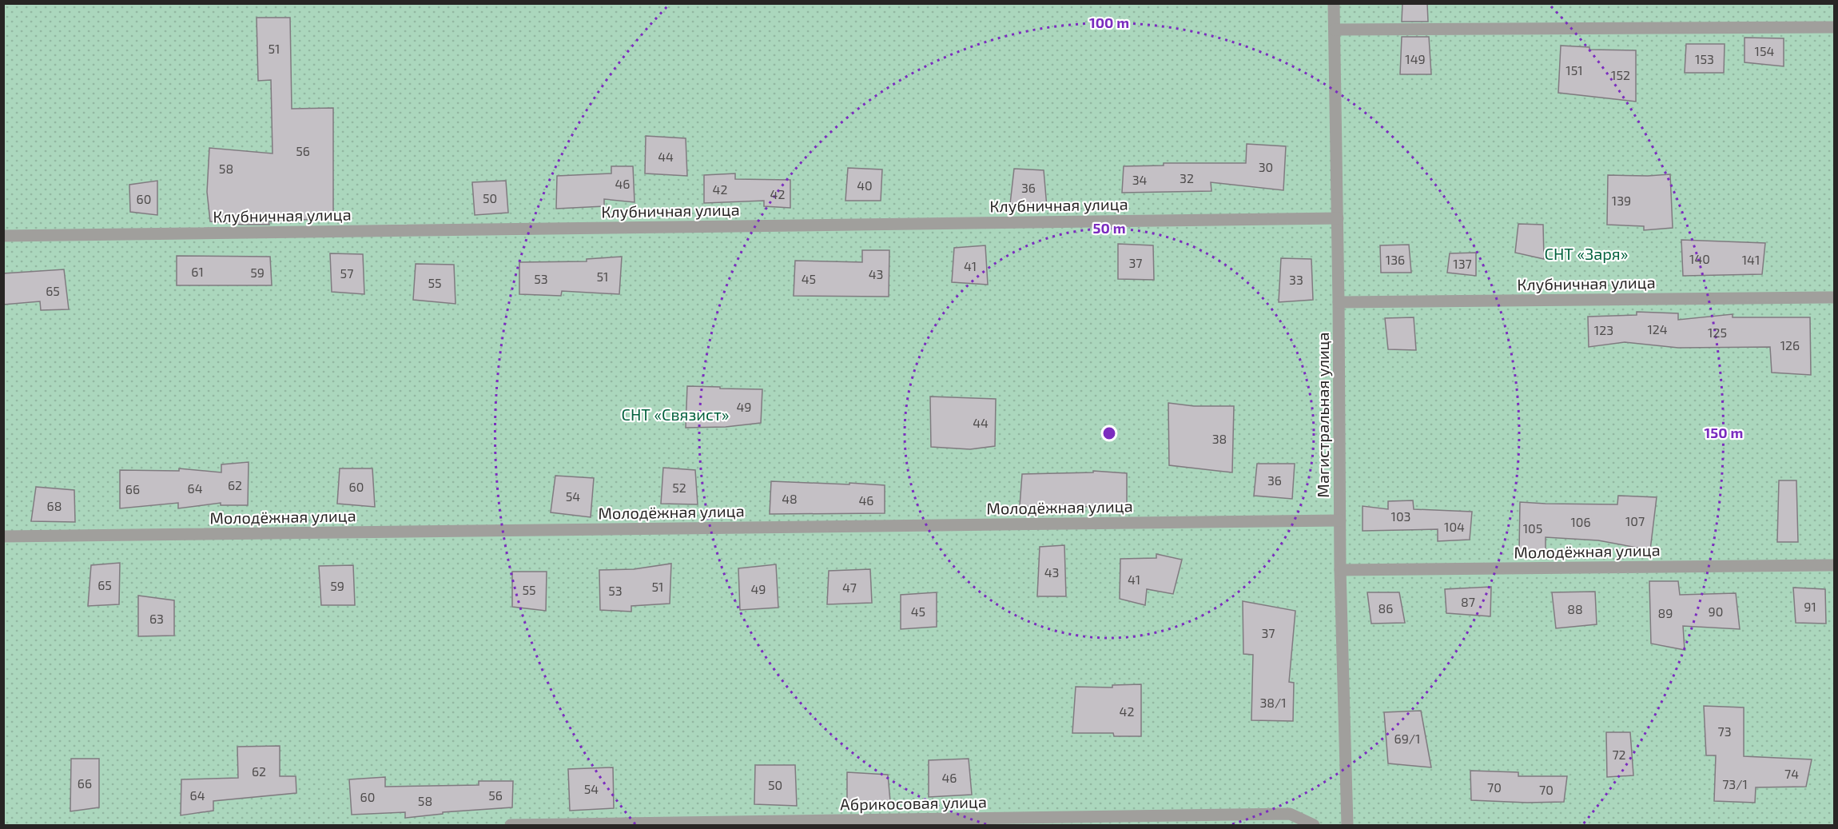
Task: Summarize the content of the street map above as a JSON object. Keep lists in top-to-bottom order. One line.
{"streets":{"street":["Клубничная улица","Магистральная улица","Молодёжная улица","Абрикосовая улица"]},"crossings":[["Клубничная улица","Магистральная улица"],["Магистральная улица","Молодёжная улица"]],"parks":["СНТ «Заря»","СНТ «Связист»"],"house_numbers":["51","154","149","153","151","152","56","44","30","58","32","34","46","40","36","42","42","50","60","139","140","136","141","37","137","41","61","59","57","43","51","53","45","33","55","65","124","123","125","126","49","44","38","36","62","60","52","64","66","54","48","46","68","103","107","106","104","105","43","41","65","59","51","47","49","55","53","87","91","86","88","45","90","89","63","37","38/1","42","73","69/1","72","62","74","46","66","73/1","50","70","54","70","64","56","60","58"],"rings":["100 m","50 m","150 m"]}
